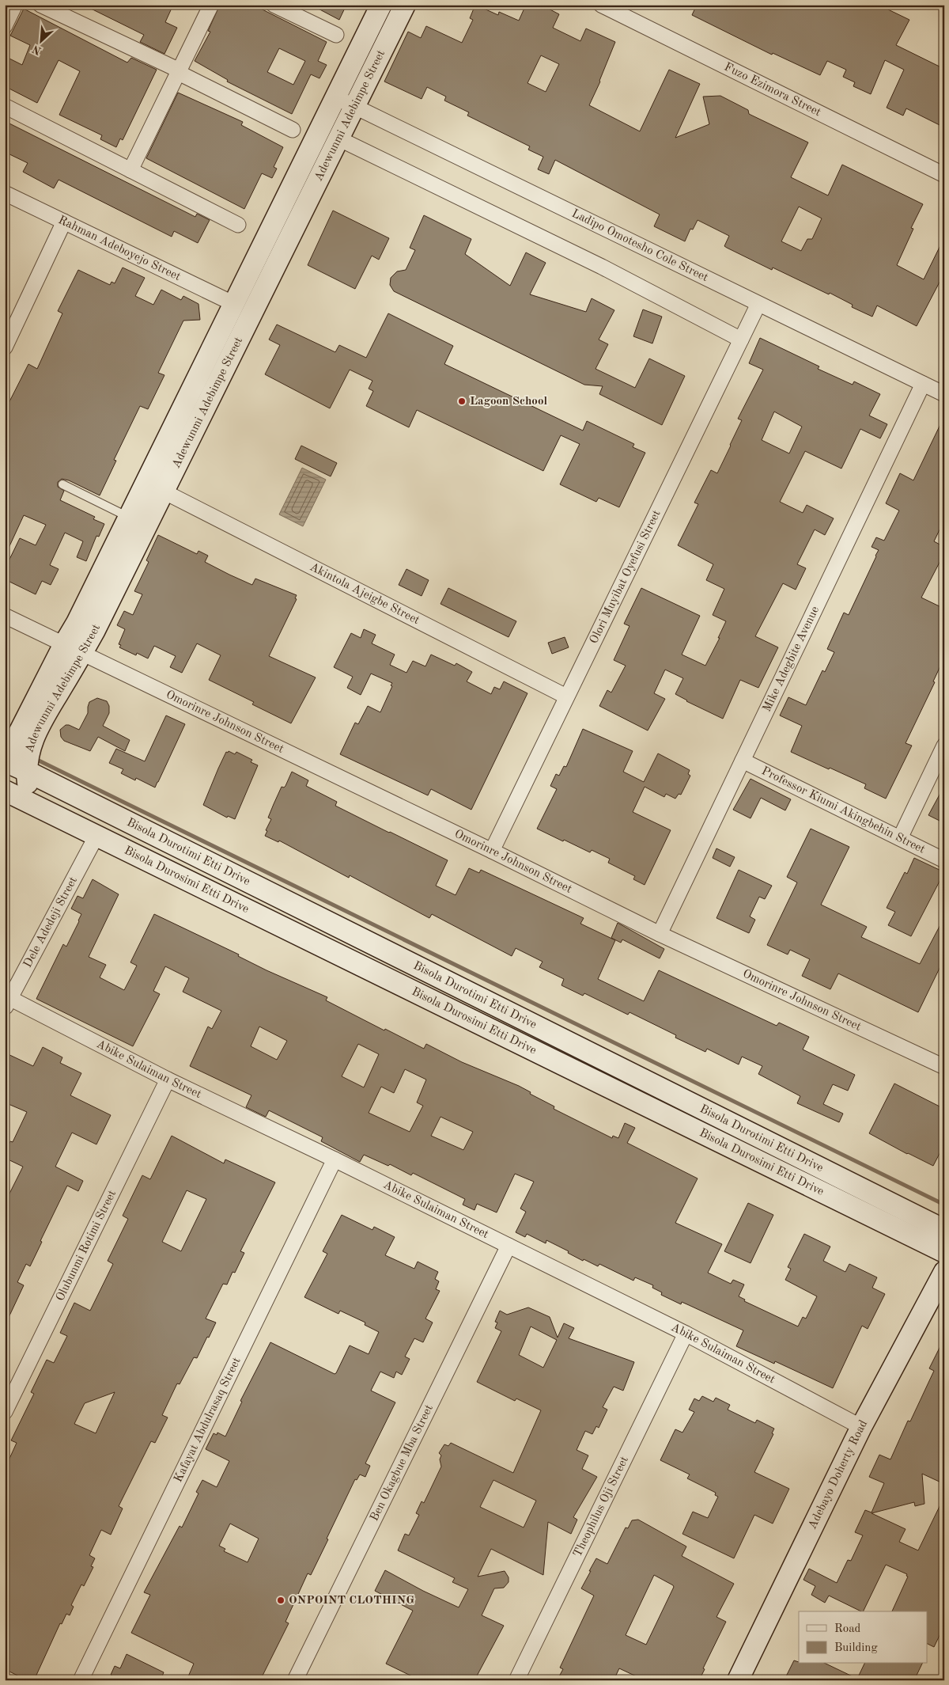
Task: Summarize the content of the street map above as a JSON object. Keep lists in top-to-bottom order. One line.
{"streets":{"main road":["Adewunmi Adebimpe Street","Bisola Durotimi Etti Drive","Bisola Durosimi Etti Drive","Adebayo Doherty Road"],"street":["Fuzo Ezimora Street","Ladipo Omotesho Cole Street","Rahman Adeboyejo Street","Olori Muyibat Oyefusi Street","Akintola Ajeigbe Street","Mike Adegbite Avenue","Omorinre Johnson Street","Professor Kiumi Akingbehin Street","Dele Adedeji Street","Abike Sulaiman Street","Olubunmi Rotimi Street","Kafayat Abdulrasaq Street","Ben Okagbue Mba Street","Theophilus Oji Street"]},"crossings":[["Adewunmi Adebimpe Street","Ladipo Omotesho Cole Street"],["Adewunmi Adebimpe Street","Rahman Adeboyejo Street"],["Adewunmi Adebimpe Street","Akintola Ajeigbe Street"],["Adewunmi Adebimpe Street","Omorinre Johnson Street"],["Adewunmi Adebimpe Street","Bisola Durotimi Etti Drive"],["Adewunmi Adebimpe Street","Bisola Durosimi Etti Drive"],["Ladipo Omotesho Cole Street","Olori Muyibat Oyefusi Street"],["Ladipo Omotesho Cole Street","Mike Adegbite Avenue"],["Olori Muyibat Oyefusi Street","Akintola Ajeigbe Street"],["Olori Muyibat Oyefusi Street","Omorinre Johnson Street"],["Mike Adegbite Avenue","Omorinre Johnson Street"],["Mike Adegbite Avenue","Professor Kiumi Akingbehin Street"],["Bisola Durosimi Etti Drive","Dele Adedeji Street"],["Dele Adedeji Street","Abike Sulaiman Street"],["Abike Sulaiman Street","Olubunmi Rotimi Street"],["Abike Sulaiman Street","Kafayat Abdulrasaq Street"],["Abike Sulaiman Street","Ben Okagbue Mba Street"],["Abike Sulaiman Street","Adebayo Doherty Road"],["Abike Sulaiman Street","Theophilus Oji Street"]],"places":["Lagoon School","ONPOINT CLOTHING"],"legend":["Road","Building"],"north":"bottom left"}
